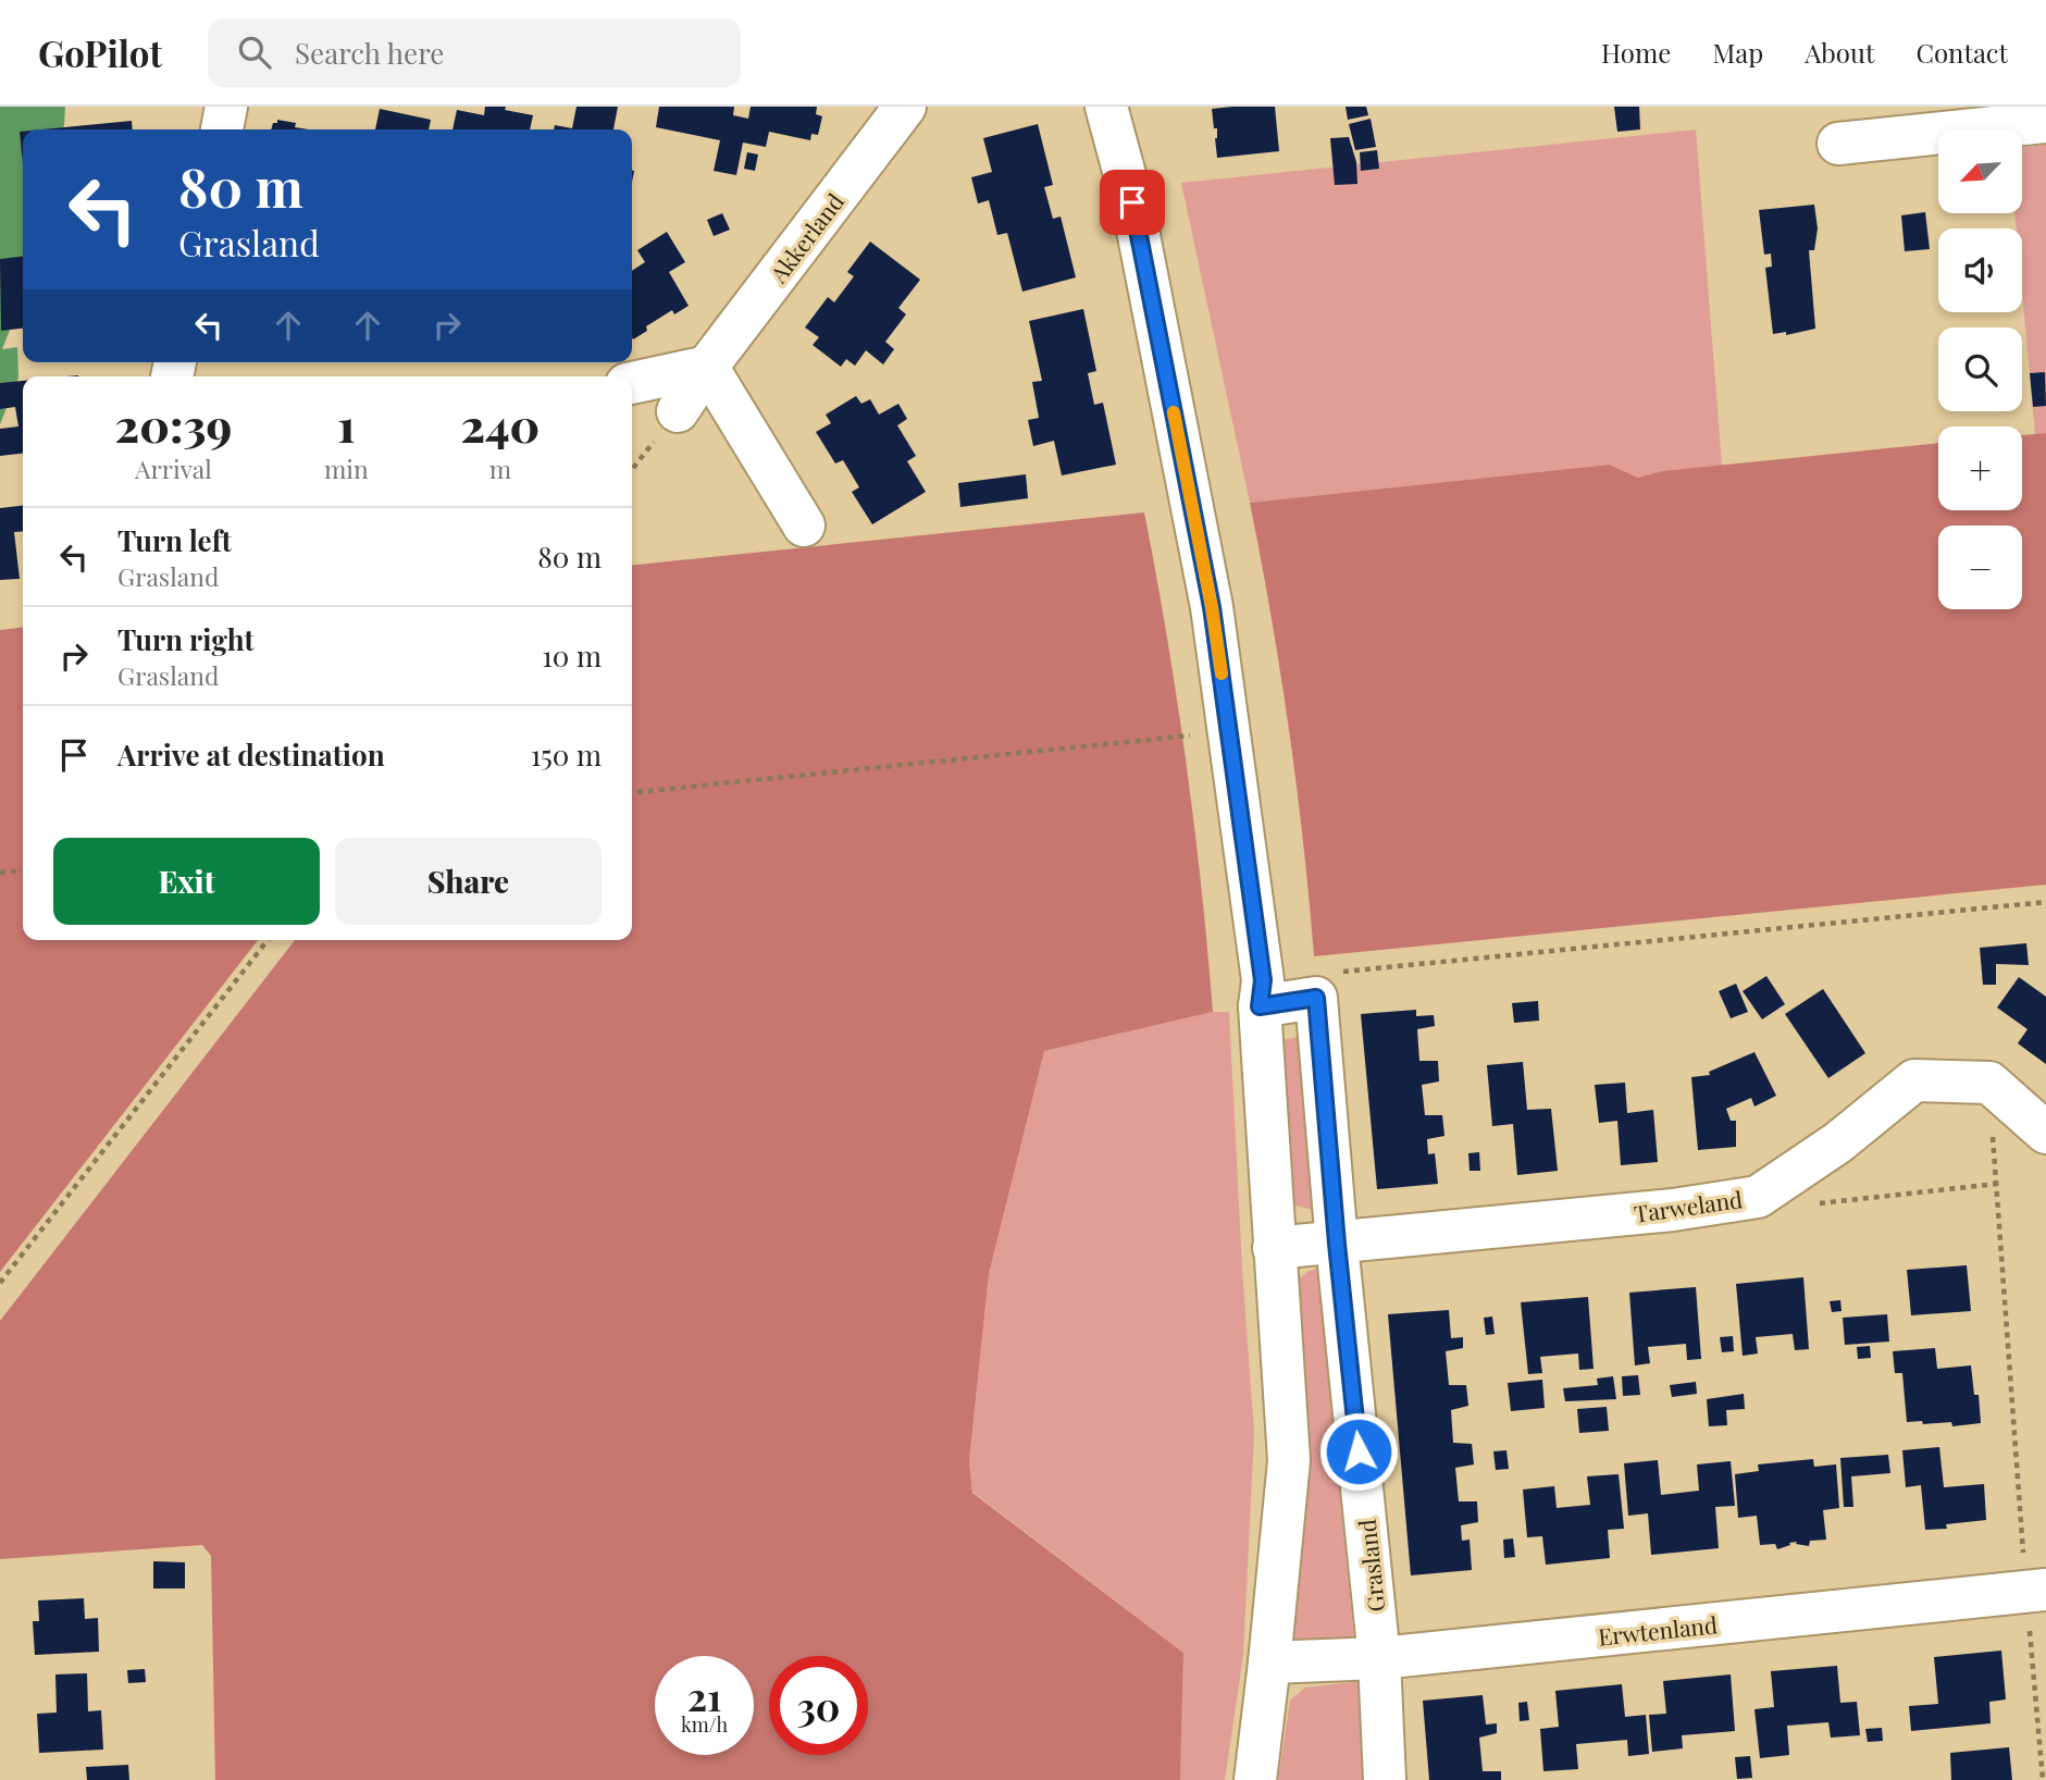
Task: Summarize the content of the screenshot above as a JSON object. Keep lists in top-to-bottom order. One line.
{"streets":{"street":["Akkerland","Tarweland","Grasland","Erwtenland"]},"crossings":[["Tarweland","Grasland"],["Grasland","Erwtenland"]],"north":"bottom left","page":{"header":"GoPilot","search":"Search here","nav":["Home","Map","About","Contact"],"map_buttons":["+","−"],"turn":["80 m","Grasland"],"eta":["20:39","Arrival","1","min","240","m"],"list":[{"name":"Turn left","note":"Grasland","value":"80 m"},{"name":"Turn right","note":"Grasland","value":"10 m"},{"name":"Arrive at destination","value":"150 m"}],"buttons":["Exit","Share"],"speed":"21 km/h","limit":"30"}}
